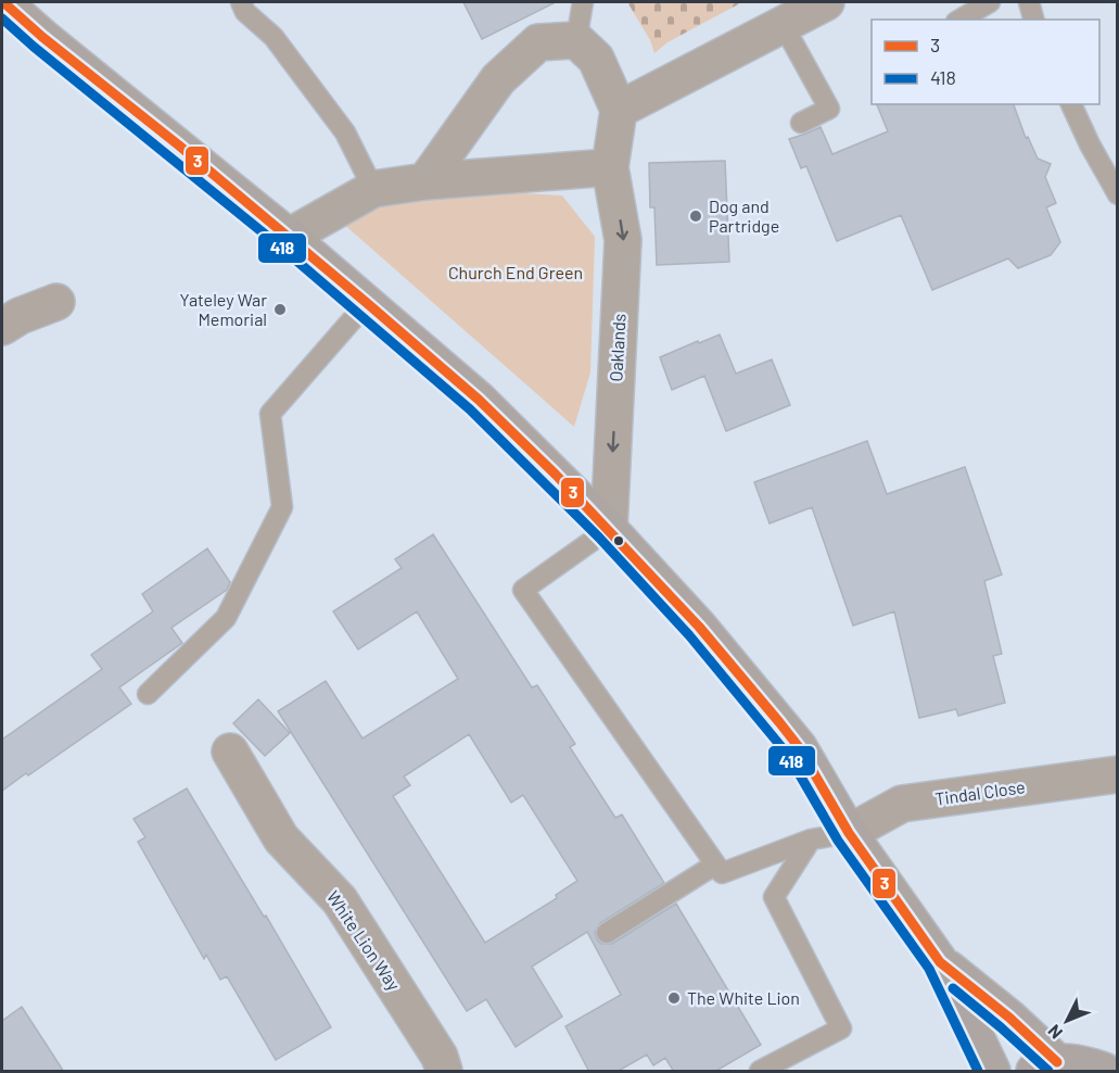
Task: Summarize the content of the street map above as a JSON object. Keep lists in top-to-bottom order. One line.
{"streets":{"street":["Oaklands","Tindal Close","White Lion Way"]},"one_way":["Oaklands"],"parks":["Church End Green"],"places":["Dog and Partridge","Yateley War Memorial","The White Lion"],"lines":["transit line 3","transit line 418"],"legend":["3","418"],"north":"bottom left"}
